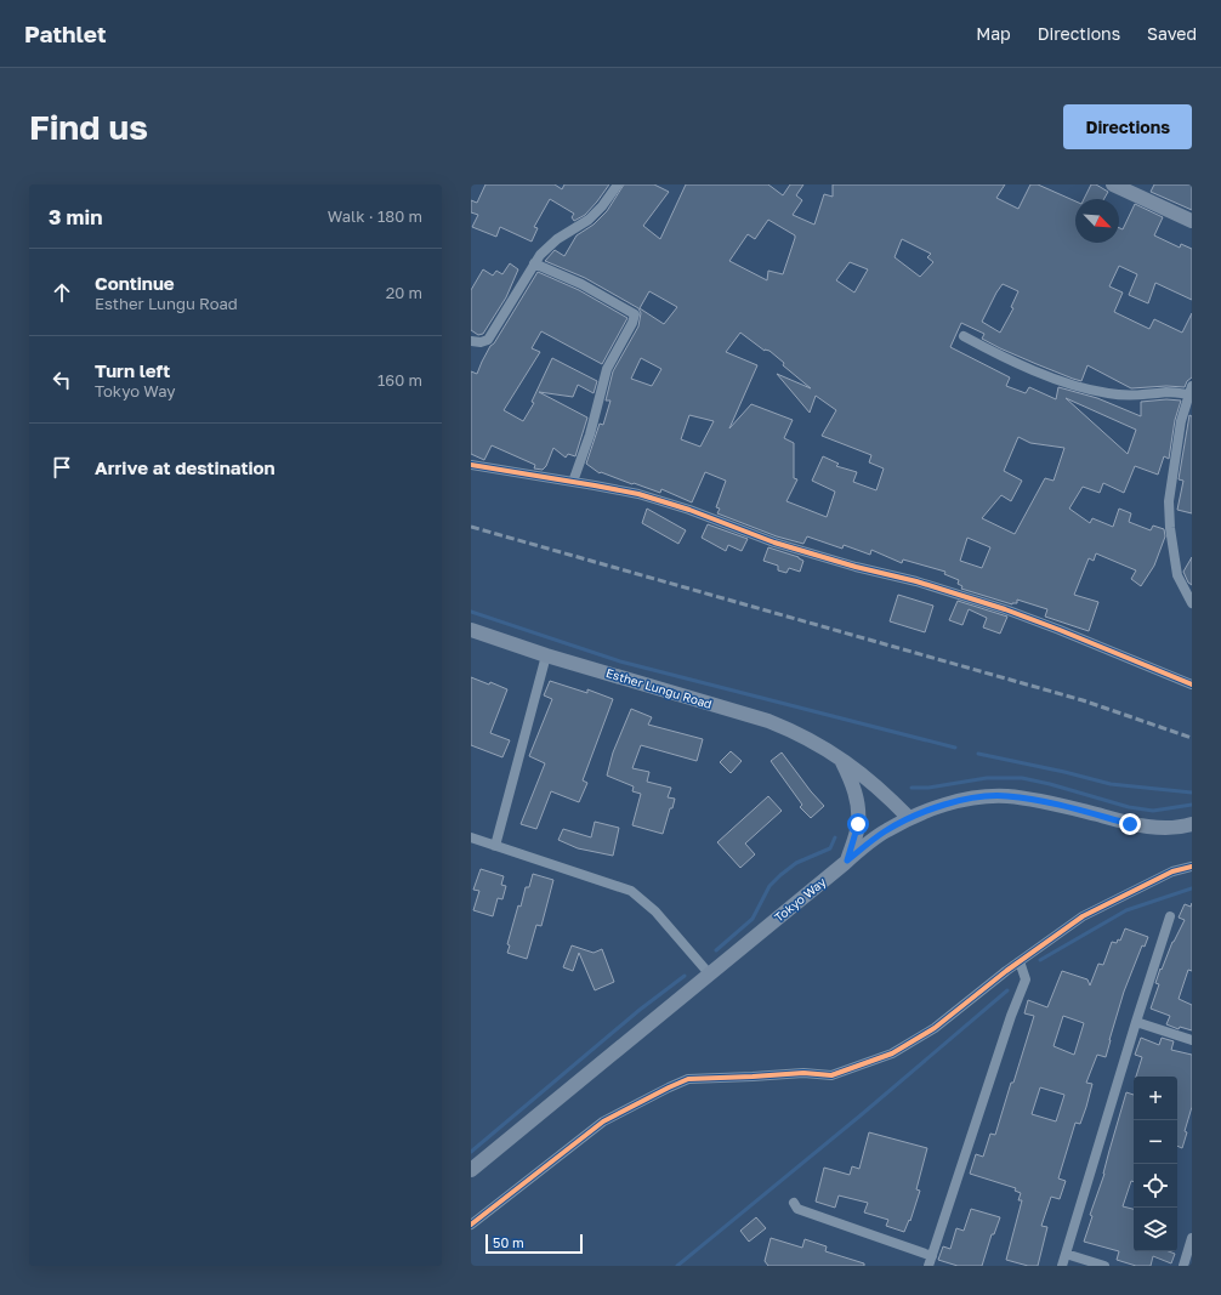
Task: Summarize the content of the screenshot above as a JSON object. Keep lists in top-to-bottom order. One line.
{"streets":{"main road":["Esther Lungu Road","Tokyo Way"]},"crossings":[["Esther Lungu Road","Tokyo Way"]],"scale_bar":"50 m","north":"bottom right","page":{"header":"Pathlet","nav":["Map","Directions","Saved"],"buttons":"Directions","title":"Find us","heading":["3 min","Walk · 180 m"],"list":[["Continue","Esther Lungu Road","20 m"],["Turn left","Tokyo Way","160 m"],"Arrive at destination"],"map_buttons":["+","−"],"scale":"50 m"}}
